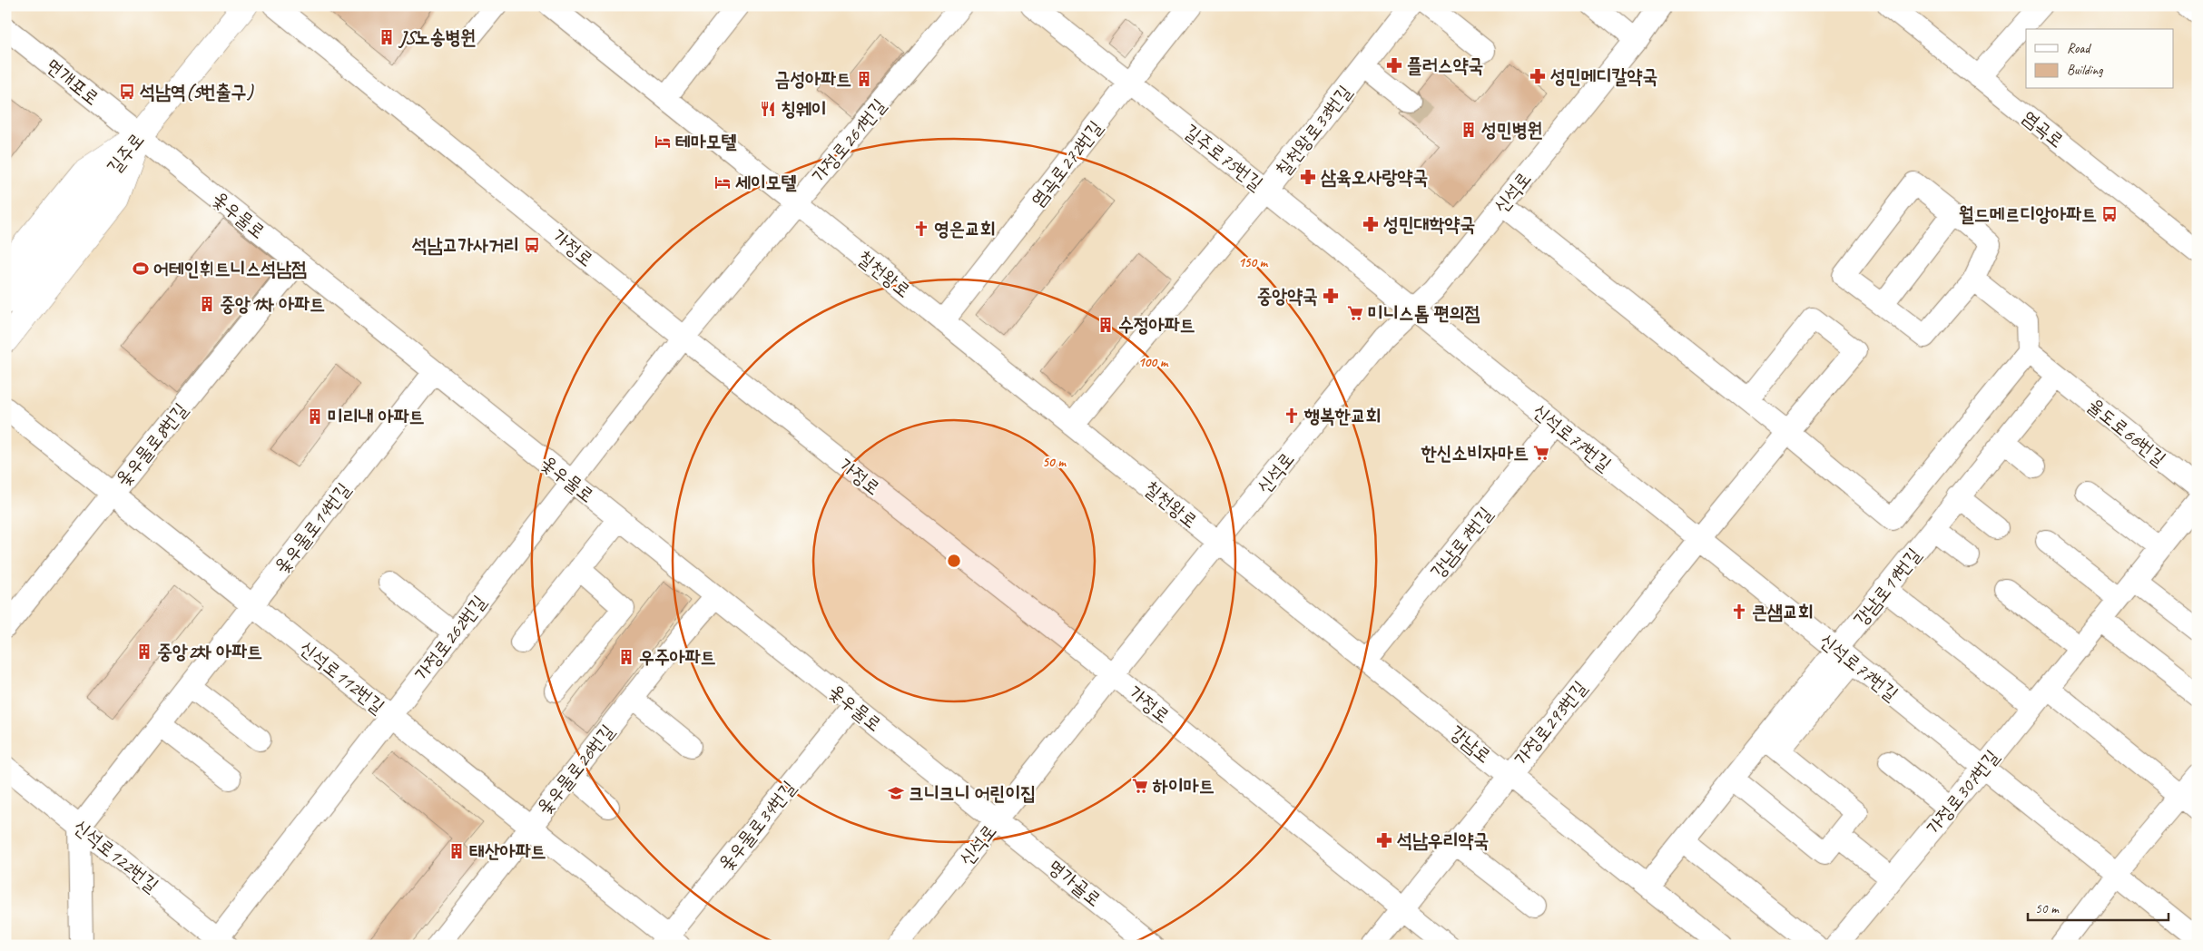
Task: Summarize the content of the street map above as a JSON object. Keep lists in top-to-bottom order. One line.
{"streets":{"main road":["길주로"],"street":["면개포로","염곡로","칠천왕로33번길","가정로261번길","길주로75번길","염곡로272번길","신석로","옻우물로","가정로","칠천왕로","율도로66번길","신석로77번길","옻우물로8번길","옻우물로14번길","강남로7번길","강남로19번길","가정로262번길","신석로112번길","가정로293번길","강남로","옻우물로26번길","가정로307번길","옻우물로34번길","신석로122번길","명가골로"]},"crossings":[["면개포로","길주로"],["면개포로","옻우물로"],["칠천왕로33번길","길주로75번길"],["칠천왕로33번길","칠천왕로"],["가정로261번길","가정로"],["가정로261번길","칠천왕로"],["가정로261번길","가정로262번길"],["길주로","옻우물로"],["길주로75번길","염곡로272번길"],["길주로75번길","신석로"],["길주로75번길","신석로77번길"],["염곡로272번길","칠천왕로"],["신석로","옻우물로"],["신석로","가정로"],["신석로","칠천왕로"],["신석로","신석로77번길"],["신석로","강남로"],["신석로","명가골로"],["옻우물로","옻우물로8번길"],["옻우물로","옻우물로14번길"],["옻우물로","가정로262번길"],["옻우물로","옻우물로26번길"],["옻우물로","옻우물로34번길"],["옻우물로","명가골로"],["가정로","가정로262번길"],["가정로","가정로293번길"],["칠천왕로","강남로"],["율도로66번길","강남로19번길"],["신석로77번길","강남로7번길"],["신석로77번길","강남로19번길"],["신석로77번길","가정로293번길"],["신석로77번길","가정로307번길"],["옻우물로8번길","신석로112번길"],["옻우물로14번길","신석로112번길"],["옻우물로14번길","신석로122번길"],["강남로7번길","강남로"],["강남로19번길","강남로"],["가정로262번길","신석로112번길"],["가정로262번길","신석로122번길"],["신석로112번길","옻우물로26번길"],["신석로112번길","옻우물로34번길"],["가정로293번길","강남로"]],"places":{"building":["JS노송병원","금성아파트","성민병원","중앙1차 아파트","수정아파트","미리내 아파트","중앙2차 아파트","우주아파트","태산아파트"],"pharmacy":["플러스약국","성민메디칼약국","삼육오사랑약국","성민대학약국","중앙약국","석남우리약국"],"bus stop":["석남역(5번출구)","월드메르디앙아파트","석남고가사거리"],"restaurant":["칭웨이"],"hotel":["테마모텔","세이모텔"],"church":["영은교회","행복한교회","큰샘교회"],"sports":["어테인휘트니스석남점"],"supermarket":["미니스톰 편의점","한신소비자마트","하이마트"],"school or university":["크니크니 어린이집"]},"legend":["Road","Building"],"scale_bar":"50 m","rings":["150 m","100 m","50 m"]}
